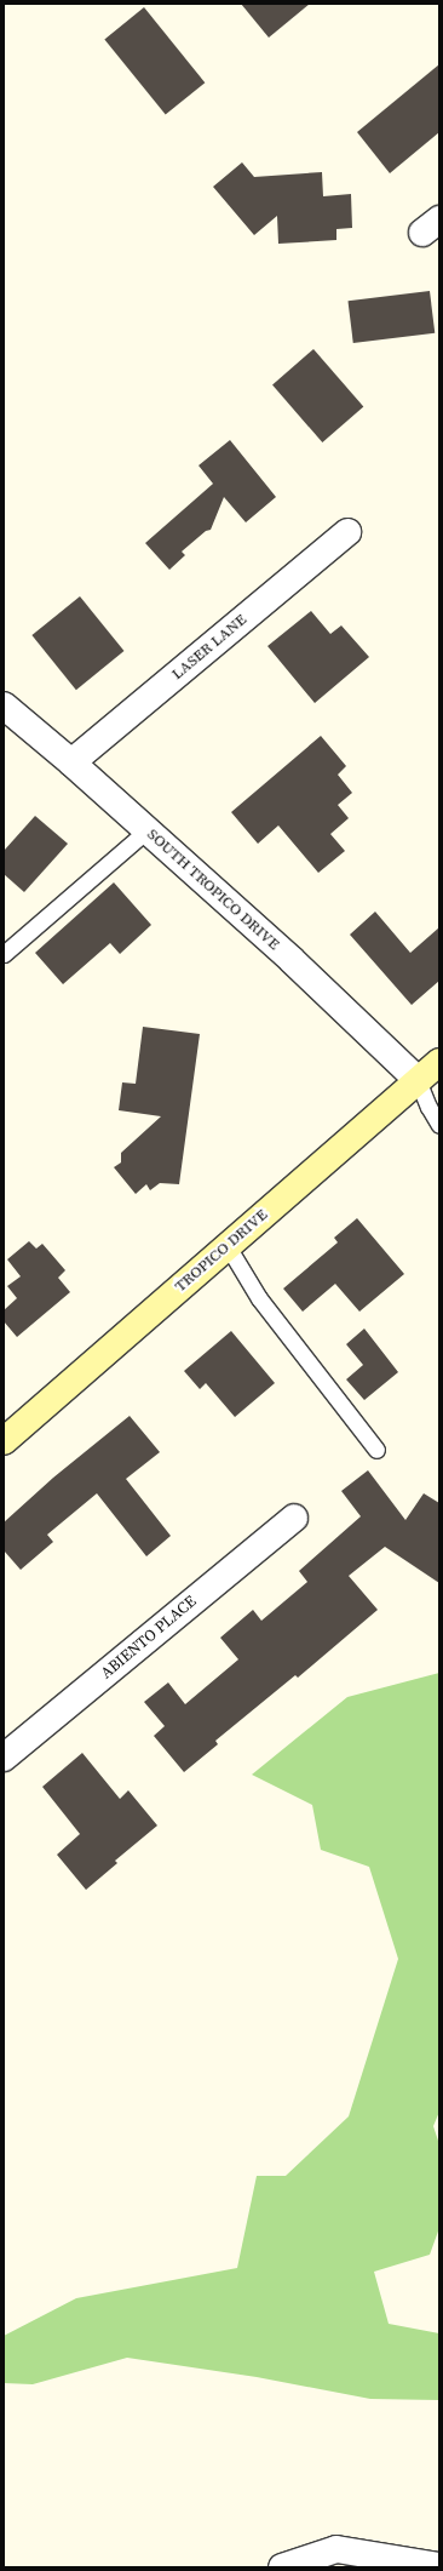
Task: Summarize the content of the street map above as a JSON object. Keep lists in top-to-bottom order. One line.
{"streets":{"street":["LASER LANE","SOUTH TROPICO DRIVE","TROPICO DRIVE","ABIENTO PLACE"]},"crossings":[["LASER LANE","SOUTH TROPICO DRIVE"],["SOUTH TROPICO DRIVE","TROPICO DRIVE"]]}
